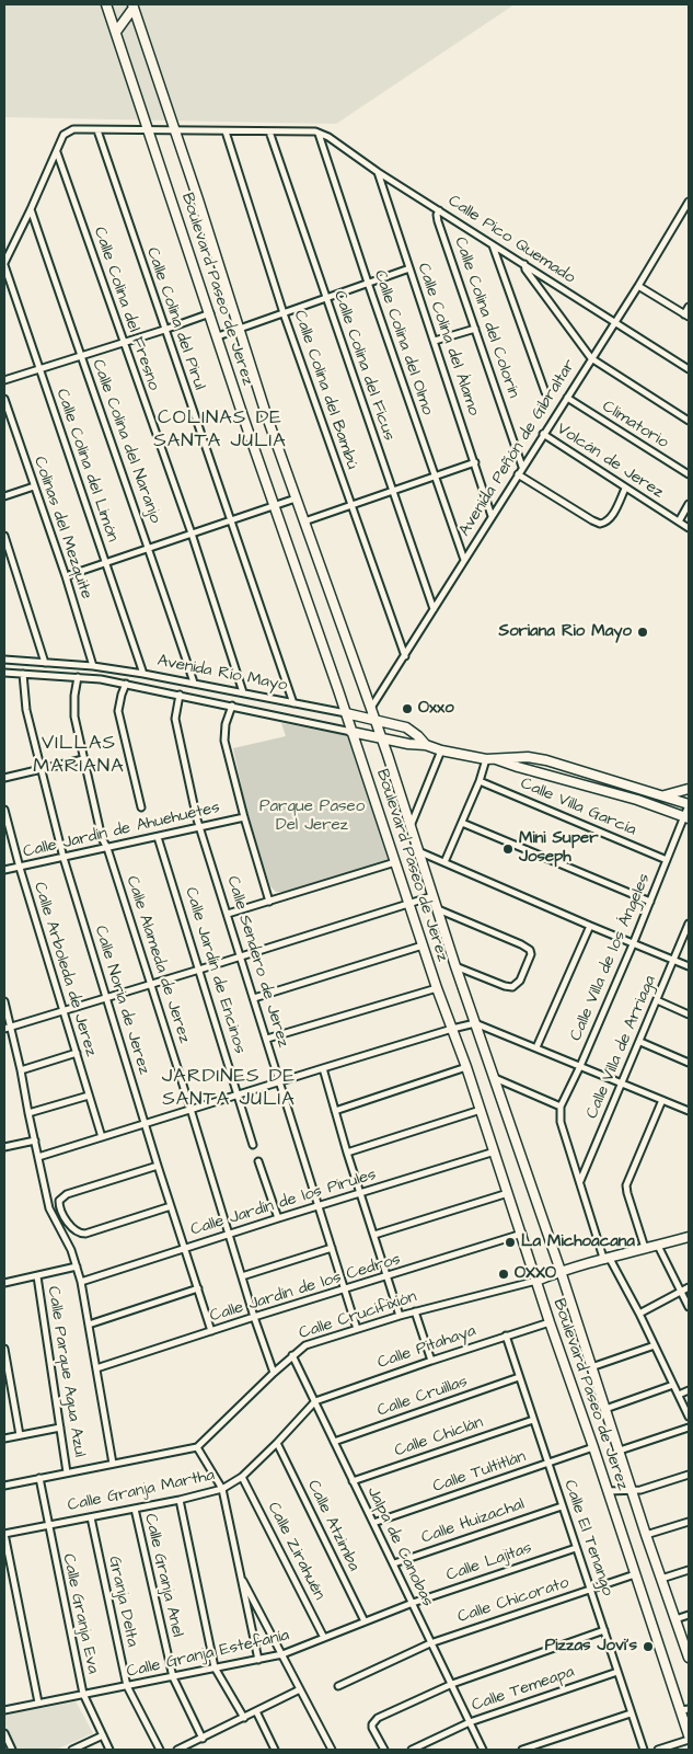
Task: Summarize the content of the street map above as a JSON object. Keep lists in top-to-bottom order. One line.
{"streets":{"main road":["Boulevard Paseo de Jerez","Avenida Río Mayo","Calle Crucifixión"],"street":["Calle Pico Quemado","Calle Colina del Fresno","Calle Colina del Colorín","Calle Colina del Pirul","Calle Colina del Álamo","Calle Colina del Olmo","Calle Colina del Ficus","Calle Colina del Bambú","Climatorio","Calle Colina del Naranjo","Avenida Peñón de Gibraltar","Volcán de Jerez","Calle Colina del Limón","Colinas del Mezquite","Calle Villa García","Calle Jardín de Ahuehuetes","Calle Villa de los Ángeles","Calle Alameda de Jerez","Calle Sendero de Jerez","Calle Arboleda de Jerez","Calle Jardín de Encinos","Calle Noria de Jerez","Calle Villa de Arriaga","Calle Jardín de los Pirules","Calle Jardín de los Cedros","Calle Pitahaya","Calle Parque Agua Azul","Calle Cruillas","Calle Chiclán","Calle Tultitlán","Calle Granja Martha","Calle Huizachal","Calle Atzimba","Calle El Tenango","Jalpa de Canobas","Calle Zirahuén","Calle Lajitas","Calle Granja Anel","Calle Chicorato","Granja Delta","Calle Granja Eva","Calle Granja Estefanía","Calle Temeapa"]},"crossings":[["Calle Pico Quemado","Calle Colina del Colorín"],["Calle Pico Quemado","Calle Colina del Álamo"],["Calle Pico Quemado","Calle Colina del Olmo"],["Calle Pico Quemado","Avenida Peñón de Gibraltar"],["Boulevard Paseo de Jerez","Avenida Peñón de Gibraltar"],["Boulevard Paseo de Jerez","Avenida Río Mayo"],["Boulevard Paseo de Jerez","Calle Jardín de los Pirules"],["Boulevard Paseo de Jerez","Calle Jardín de los Cedros"],["Boulevard Paseo de Jerez","Calle Crucifixión"],["Boulevard Paseo de Jerez","Calle Pitahaya"],["Boulevard Paseo de Jerez","Calle Tultitlán"],["Boulevard Paseo de Jerez","Calle Chicorato"],["Calle Colina del Fresno","Avenida Río Mayo"],["Calle Colina del Colorín","Avenida Peñón de Gibraltar"],["Calle Colina del Pirul","Avenida Río Mayo"],["Calle Colina del Álamo","Avenida Peñón de Gibraltar"],["Calle Colina del Olmo","Avenida Peñón de Gibraltar"],["Calle Colina del Ficus","Avenida Peñón de Gibraltar"],["Calle Colina del Bambú","Avenida Peñón de Gibraltar"],["Climatorio","Avenida Peñón de Gibraltar"],["Calle Colina del Naranjo","Avenida Río Mayo"],["Avenida Peñón de Gibraltar","Volcán de Jerez"],["Calle Colina del Limón","Avenida Río Mayo"],["Colinas del Mezquite","Avenida Río Mayo"],["Avenida Río Mayo","Calle Villa de los Ángeles"],["Avenida Río Mayo","Calle Alameda de Jerez"],["Avenida Río Mayo","Calle Sendero de Jerez"],["Avenida Río Mayo","Calle Noria de Jerez"],["Calle Villa García","Calle Villa de los Ángeles"],["Calle Jardín de Ahuehuetes","Calle Alameda de Jerez"],["Calle Jardín de Ahuehuetes","Calle Sendero de Jerez"],["Calle Jardín de Ahuehuetes","Calle Arboleda de Jerez"],["Calle Jardín de Ahuehuetes","Calle Jardín de Encinos"],["Calle Jardín de Ahuehuetes","Calle Noria de Jerez"],["Calle Alameda de Jerez","Calle Jardín de los Pirules"],["Calle Alameda de Jerez","Calle Jardín de los Cedros"],["Calle Alameda de Jerez","Calle Crucifixión"],["Calle Sendero de Jerez","Calle Jardín de los Pirules"],["Calle Sendero de Jerez","Calle Jardín de los Cedros"],["Calle Sendero de Jerez","Calle Crucifixión"],["Calle Noria de Jerez","Calle Jardín de los Pirules"],["Calle Noria de Jerez","Calle Jardín de los Cedros"],["Calle Crucifixión","Jalpa de Canobas"],["Calle Pitahaya","Calle Granja Martha"],["Calle Pitahaya","Calle El Tenango"],["Calle Pitahaya","Jalpa de Canobas"],["Calle Cruillas","Calle El Tenango"],["Calle Cruillas","Jalpa de Canobas"],["Calle Chiclán","Calle El Tenango"],["Calle Chiclán","Jalpa de Canobas"],["Calle Tultitlán","Calle El Tenango"],["Calle Tultitlán","Jalpa de Canobas"],["Calle Granja Martha","Calle Atzimba"],["Calle Granja Martha","Jalpa de Canobas"],["Calle Granja Martha","Calle Zirahuén"],["Calle Granja Martha","Calle Granja Anel"],["Calle Granja Martha","Granja Delta"],["Calle Granja Martha","Calle Granja Eva"],["Calle Huizachal","Calle El Tenango"],["Calle Huizachal","Jalpa de Canobas"],["Calle Atzimba","Calle Granja Estefanía"],["Calle El Tenango","Calle Lajitas"],["Calle El Tenango","Calle Chicorato"],["Calle El Tenango","Calle Temeapa"],["Jalpa de Canobas","Calle Lajitas"],["Jalpa de Canobas","Calle Chicorato"],["Jalpa de Canobas","Calle Granja Estefanía"],["Jalpa de Canobas","Calle Temeapa"],["Calle Zirahuén","Calle Granja Estefanía"],["Calle Lajitas","Calle Granja Estefanía"],["Calle Granja Anel","Calle Granja Estefanía"],["Granja Delta","Calle Granja Estefanía"],["Calle Granja Eva","Calle Granja Estefanía"]],"districts":["COLINAS DE SANTA JULIA","VILLAS MARIANA","JARDINES DE SANTA JULIA"],"parks":["Parque Paseo Del Jerez"],"places":["Soriana Rio Mayo","Oxxo","Mini Super Joseph","La Michoacana","OXXO","Pizzas Jovi's"]}
